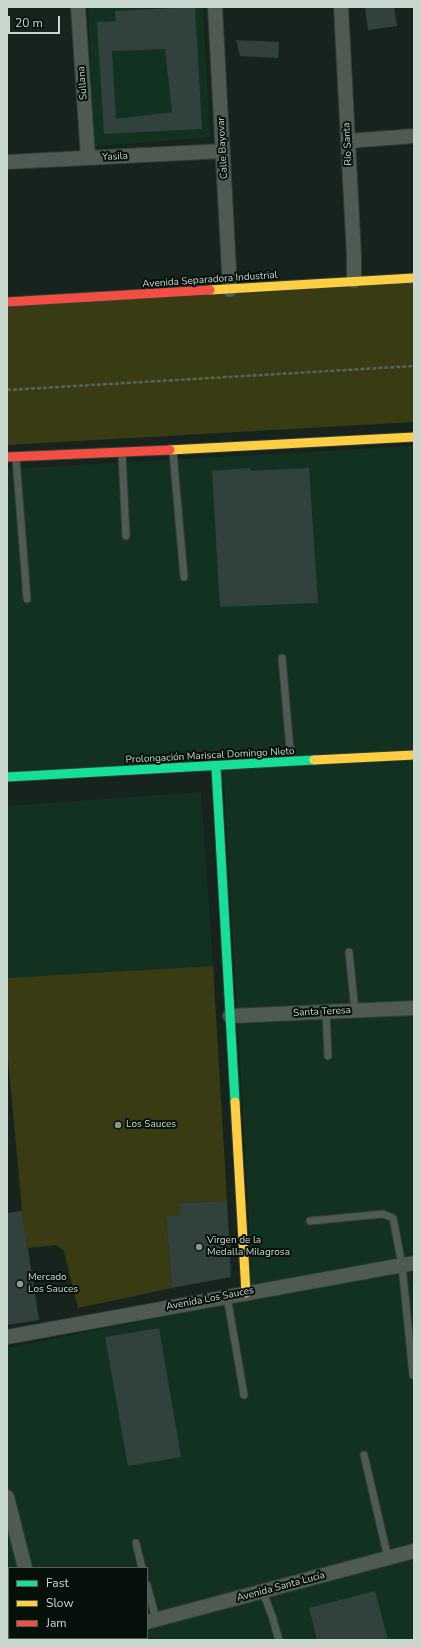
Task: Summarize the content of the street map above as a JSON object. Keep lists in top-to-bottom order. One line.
{"streets":{"street":["Sullana","Río Santa","Calle Bayovar","Yasila","Avenida Separadora Industrial","Prolongación Mariscal Domingo Nieto","Santa Teresa","Avenida Los Sauces","Avenida Santa Lucía"]},"crossings":[["Sullana","Yasila"],["Río Santa","Avenida Separadora Industrial"],["Calle Bayovar","Yasila"],["Calle Bayovar","Avenida Separadora Industrial"]],"places":["Los Sauces","Virgen de la Medalla Milagrosa","Mercado Los Sauces"],"legend":["Fast","Slow","Jam"],"scale_bar":"20 m"}
